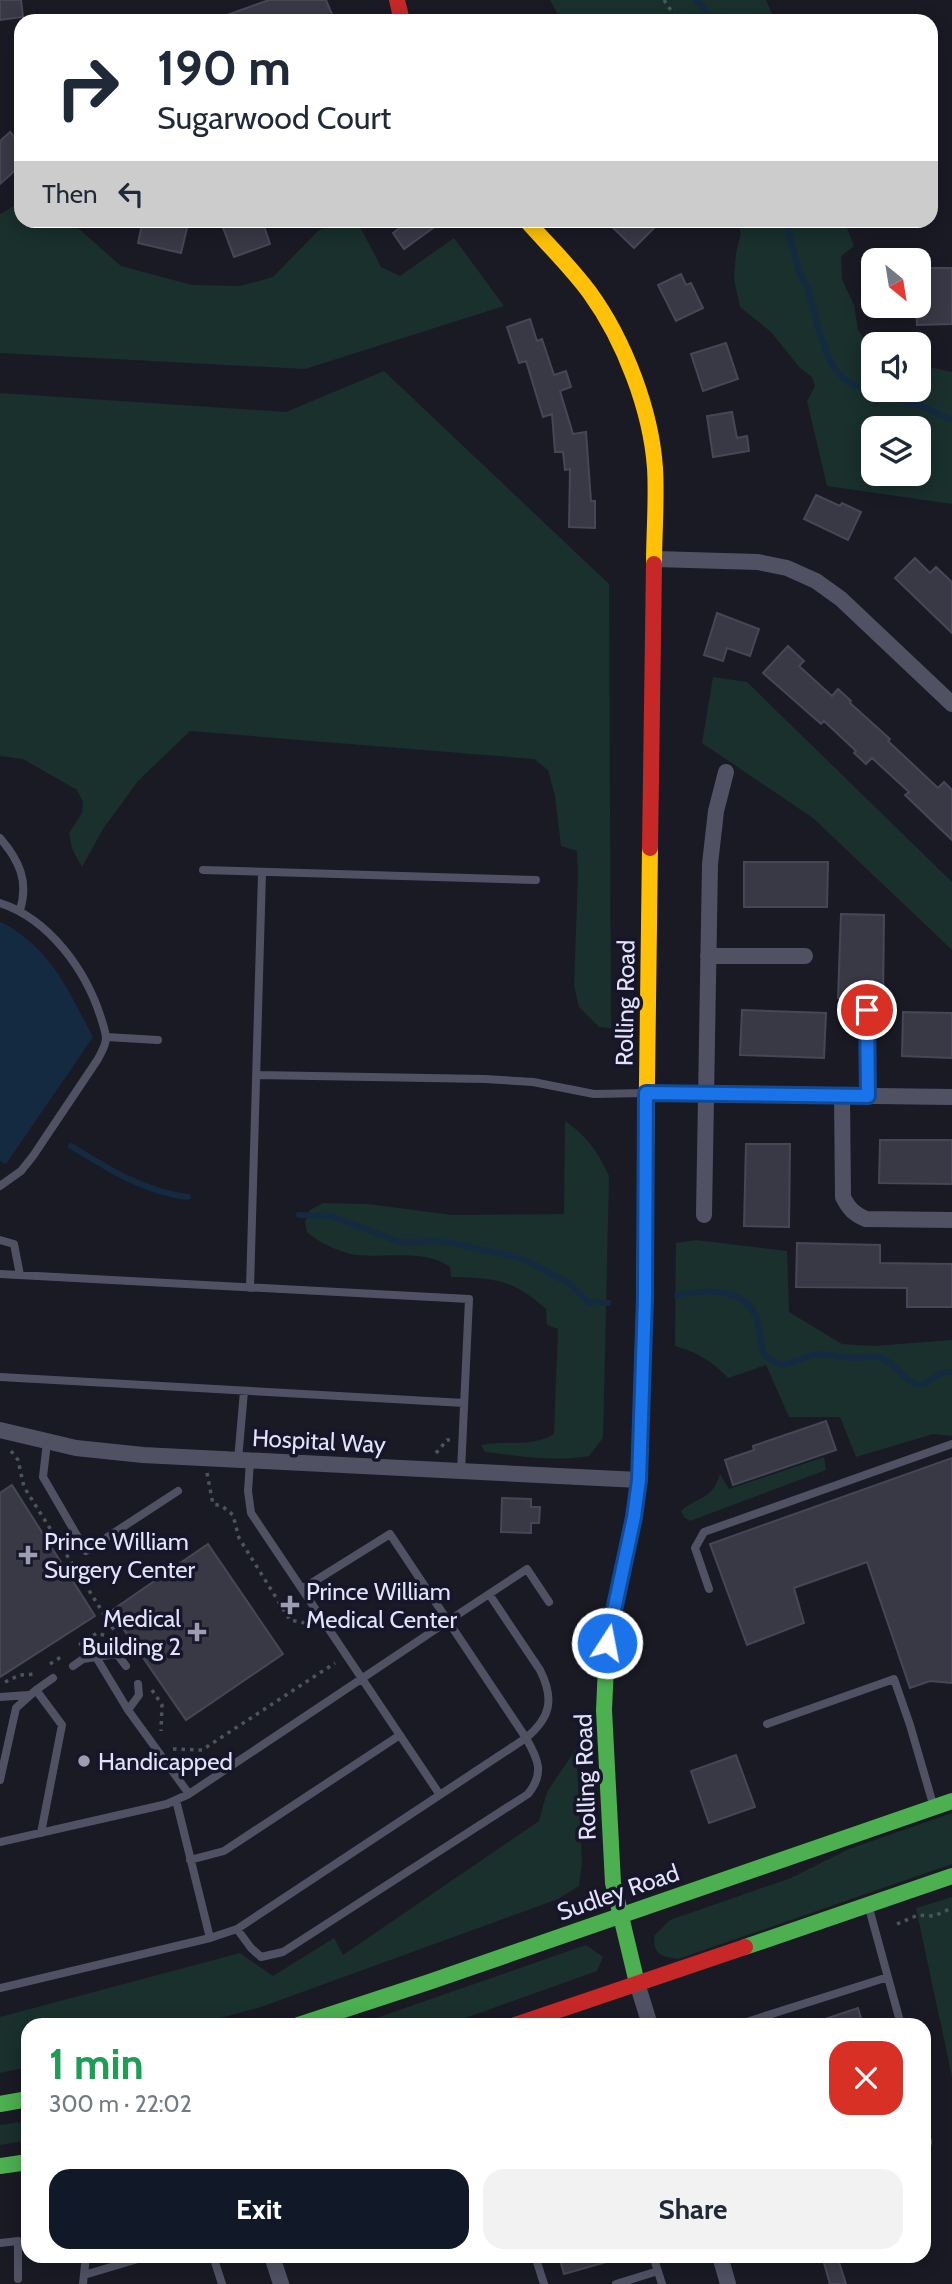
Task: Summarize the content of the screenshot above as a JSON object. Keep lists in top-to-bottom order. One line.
{"streets":{"street":["Rolling Road","Hospital Way","Sudley Road"]},"crossings":[["Rolling Road","Hospital Way"],["Rolling Road","Sudley Road"]],"places":{"health":["Prince William Surgery Center","Prince William Medical Center","Medical Building 2"],"other":["Handicapped"]},"north":"bottom right","page":{"turn":["190 m","Sugarwood Court"],"then":"Then","heading":["1 min","300 m · 22:02"],"buttons":["Exit","Share"]}}
